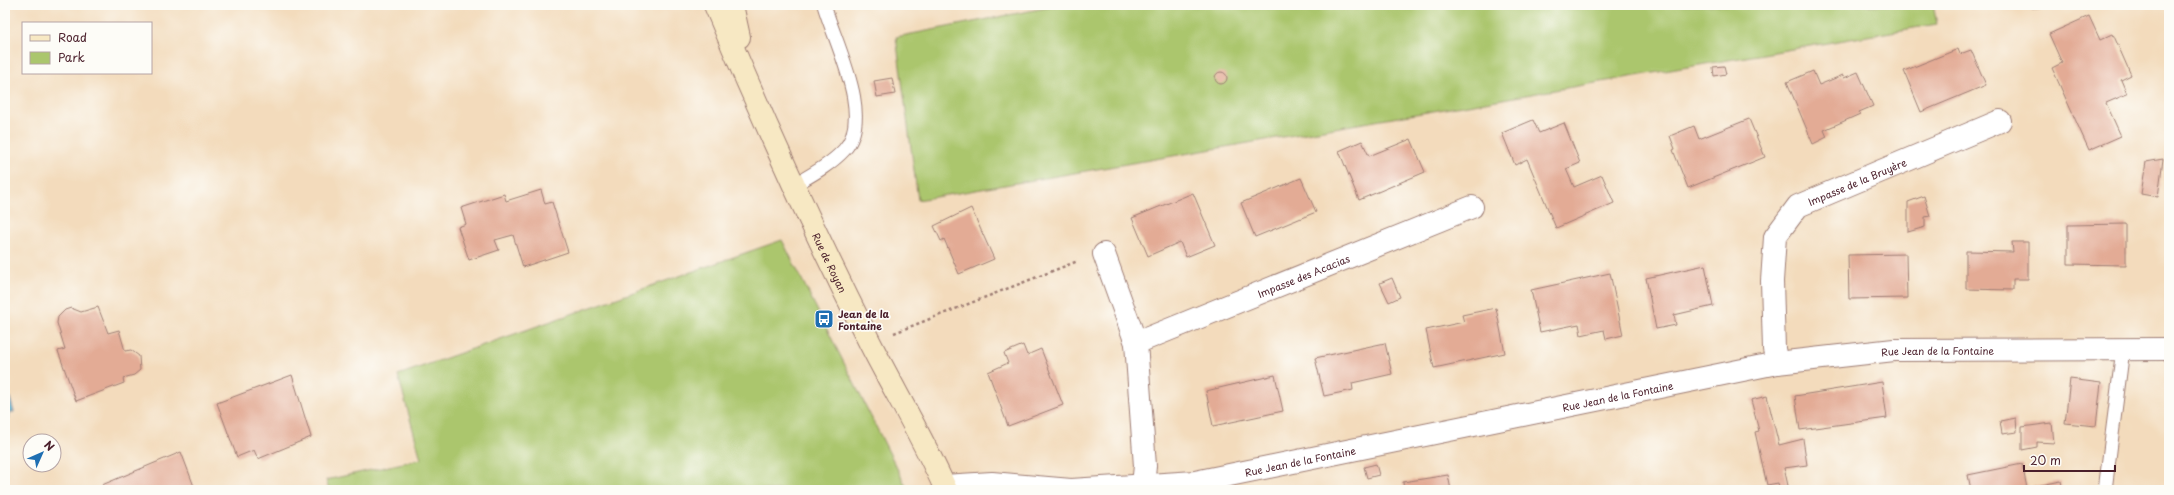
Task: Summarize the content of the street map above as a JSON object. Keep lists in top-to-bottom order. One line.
{"streets":{"main road":["Rue de Royan"],"street":["Impasse de la Bruyère","Impasse des Acacias","Rue Jean de la Fontaine"]},"crossings":[["Impasse de la Bruyère","Rue Jean de la Fontaine"],["Rue de Royan","Rue Jean de la Fontaine"]],"places":{"bus stop":["Jean de la Fontaine"]},"legend":["Road","Park"],"scale_bar":"20 m","north":"top right"}
